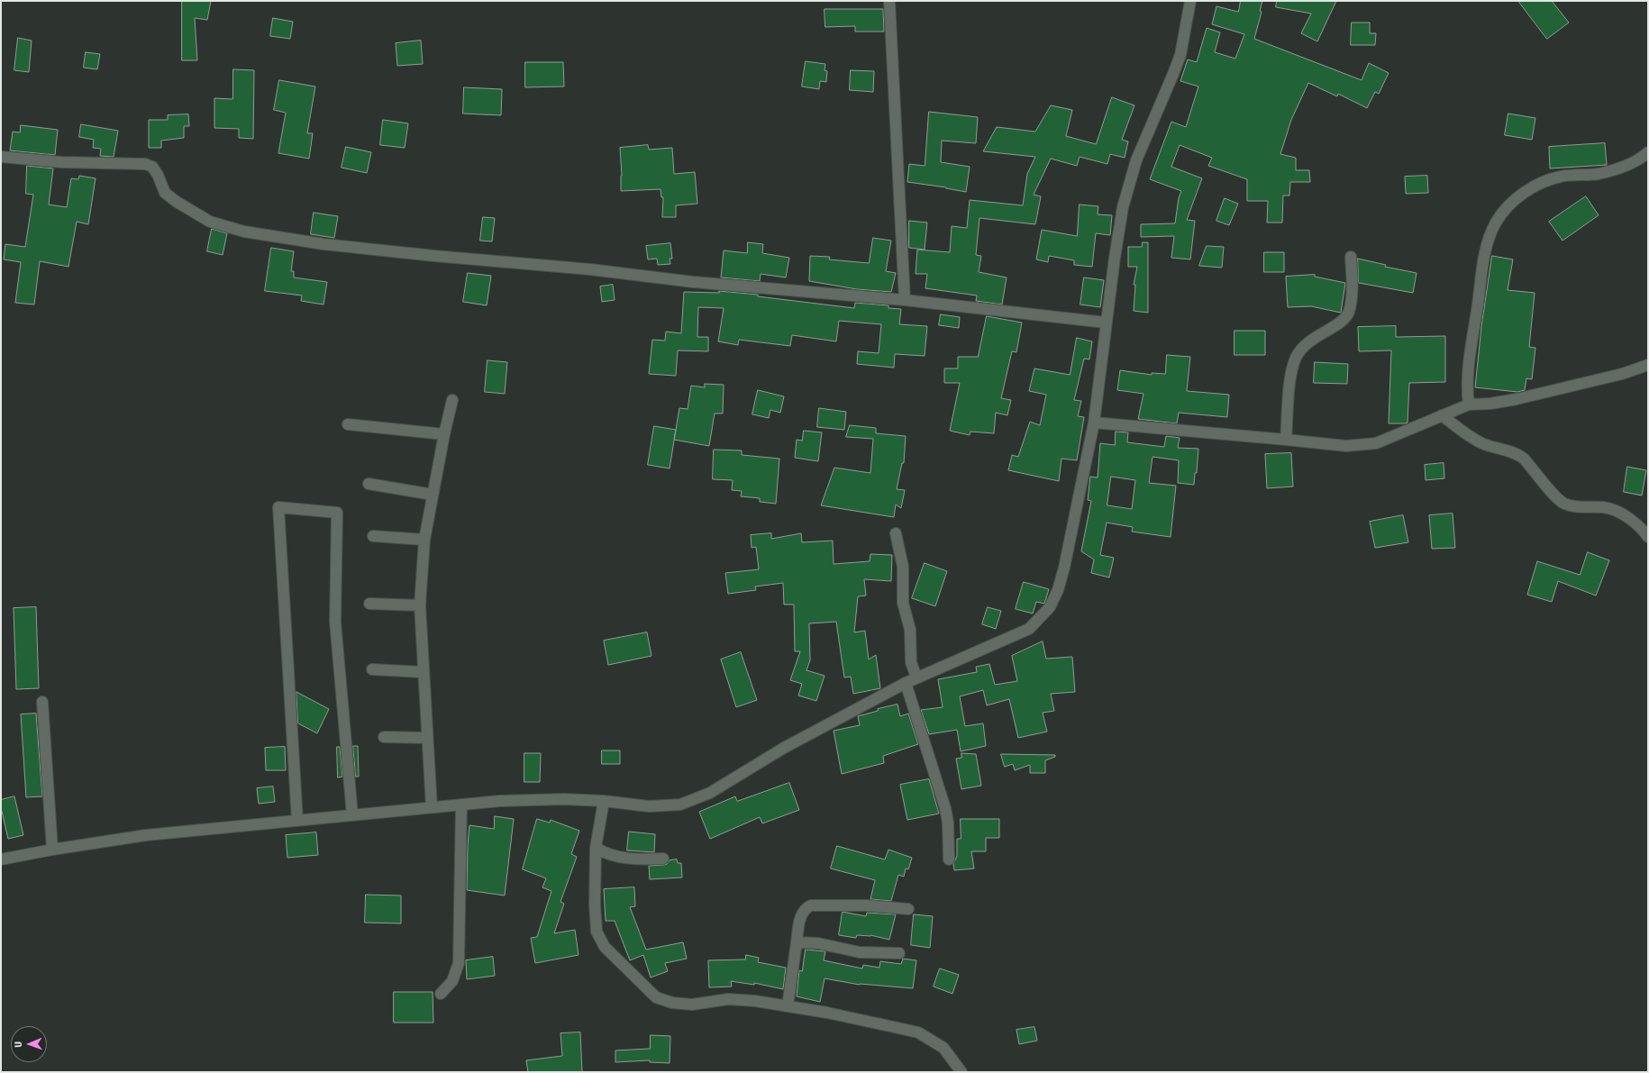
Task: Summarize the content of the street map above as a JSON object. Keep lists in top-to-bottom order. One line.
{"north":"left"}
